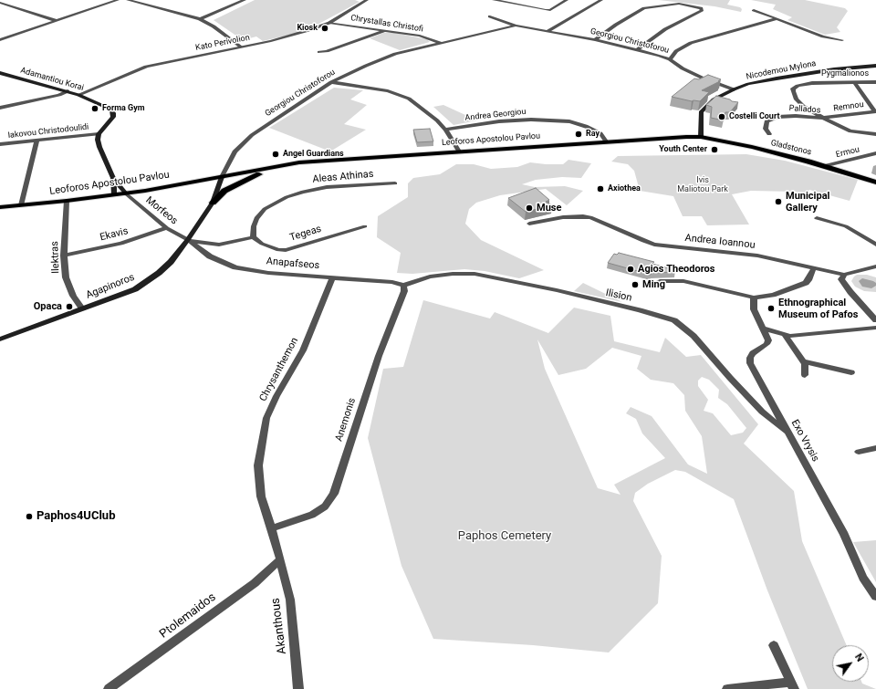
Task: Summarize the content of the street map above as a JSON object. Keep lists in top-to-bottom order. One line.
{"streets":{"main road":["Nicodemou Mylona","Adamantiou Korai","Leoforos Apostolou Pavlou","Gladstonos","Agapinoros"],"street":["Chrystallas Christofi","Georgiou Christoforou","Kato Perivolion","Pygmalionos","Remnou","Pallados","Andrea Georgiou","Iakovou Christodoulidi","Ermou","Aleas Athinas","Morfeos","Tegeas","Ekavis","Andrea Ioannou","Ilektras","Anapafseos","Ilision","Chrysanthemon","Anemonis","Exo Vrysis","Ptolemaidos","Akanthous"]},"crossings":[["Chrystallas Christofi","Georgiou Christoforou"],["Chrystallas Christofi","Kato Perivolion"],["Georgiou Christoforou","Nicodemou Mylona"],["Georgiou Christoforou","Leoforos Apostolou Pavlou"],["Georgiou Christoforou","Agapinoros"],["Kato Perivolion","Adamantiou Korai"],["Nicodemou Mylona","Leoforos Apostolou Pavlou"],["Nicodemou Mylona","Gladstonos"],["Pygmalionos","Remnou"],["Pygmalionos","Pallados"],["Adamantiou Korai","Iakovou Christodoulidi"],["Remnou","Pallados"],["Andrea Georgiou","Leoforos Apostolou Pavlou"],["Leoforos Apostolou Pavlou","Gladstonos"],["Leoforos Apostolou Pavlou","Morfeos"],["Leoforos Apostolou Pavlou","Ilektras"],["Leoforos Apostolou Pavlou","Agapinoros"],["Gladstonos","Ermou"],["Aleas Athinas","Tegeas"],["Morfeos","Ekavis"],["Morfeos","Anapafseos"],["Morfeos","Agapinoros"],["Ekavis","Ilektras"],["Ilektras","Agapinoros"],["Anapafseos","Agapinoros"],["Anapafseos","Ilision"],["Anapafseos","Chrysanthemon"],["Anapafseos","Anemonis"],["Ilision","Anemonis"],["Ilision","Exo Vrysis"],["Chrysanthemon","Anemonis"],["Chrysanthemon","Ptolemaidos"],["Chrysanthemon","Akanthous"],["Ptolemaidos","Akanthous"]],"parks":["Ivis Maliotou Park","Paphos Cemetery"],"places":["Kiosk","Forma Gym","Costelli Court","Ray","Youth Center","Angel Guardians","Axiothea","Municipal Gallery","Muse","Agios Theodoros","Ming","Opaca","Ethnographical Museum of Pafos","Paphos4UClub"],"north":"top right"}
